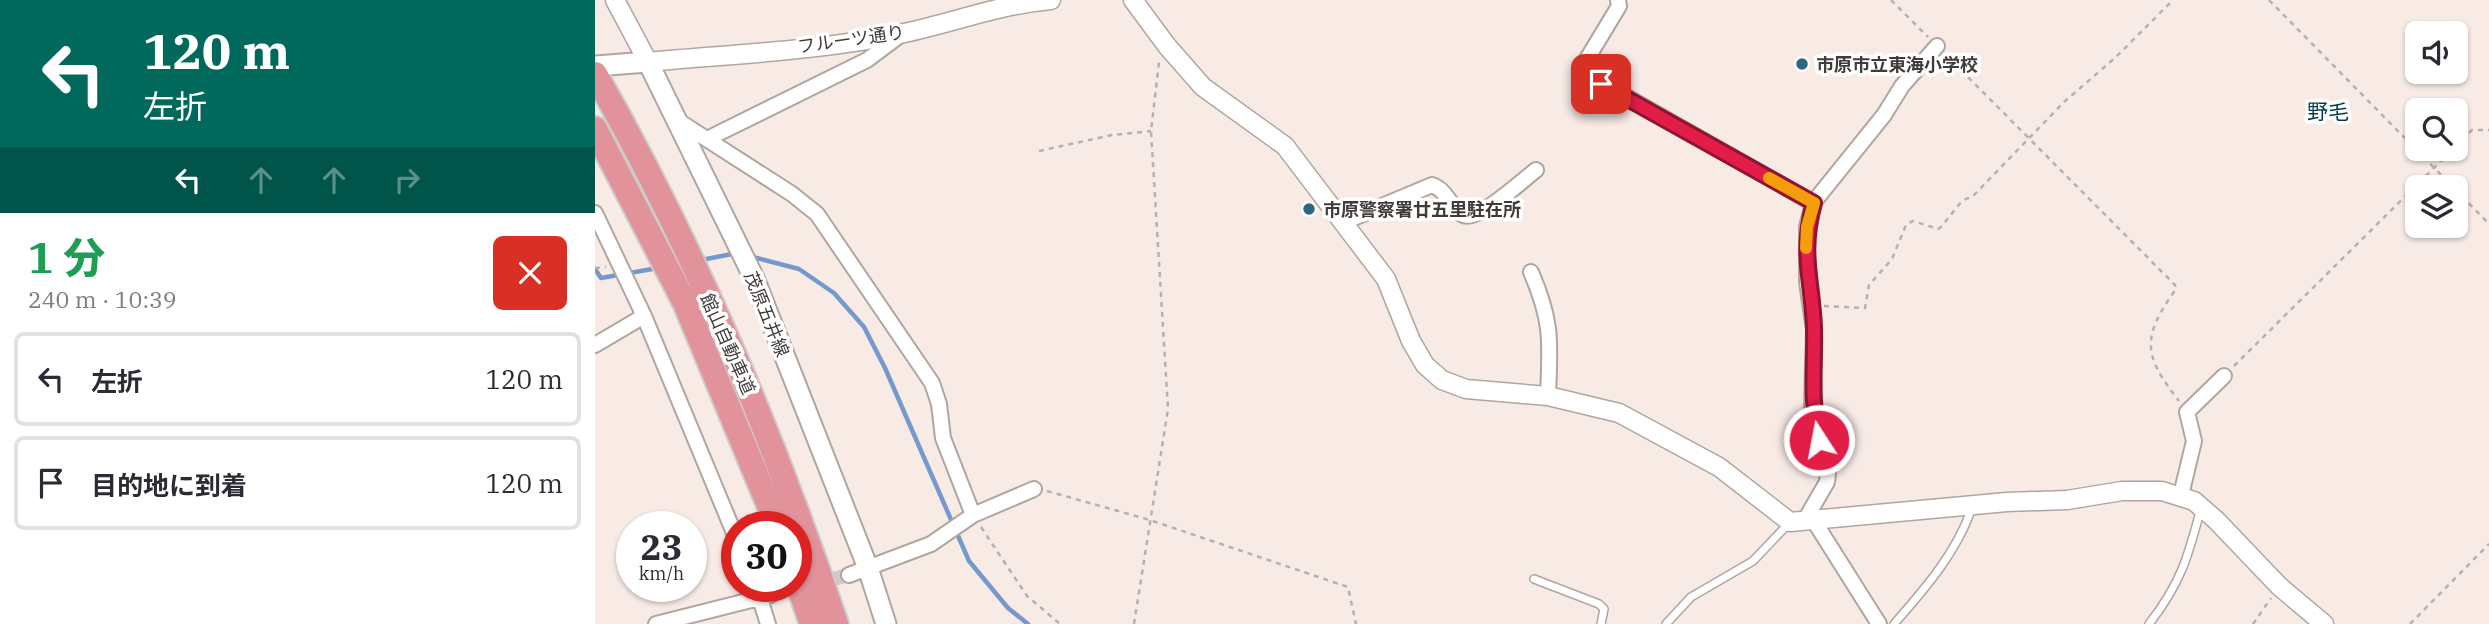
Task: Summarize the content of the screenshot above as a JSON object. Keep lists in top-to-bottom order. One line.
{"streets":{"highway":["館山自動車道"],"main road":["茂原五井線"],"street":["フルーツ通り"]},"crossings":[["フルーツ通り","茂原五井線"]],"districts":["野毛"],"places":["市原市立東海小学校","市原警察署廿五里駐在所"],"page":{"turn":["120 m","左折"],"heading":["1 分","240 m · 10:39"],"list":[{"name":"左折","value":"120 m"},{"name":"目的地に到着","value":"120 m"}],"speed":"23 km/h","limit":"30"}}
